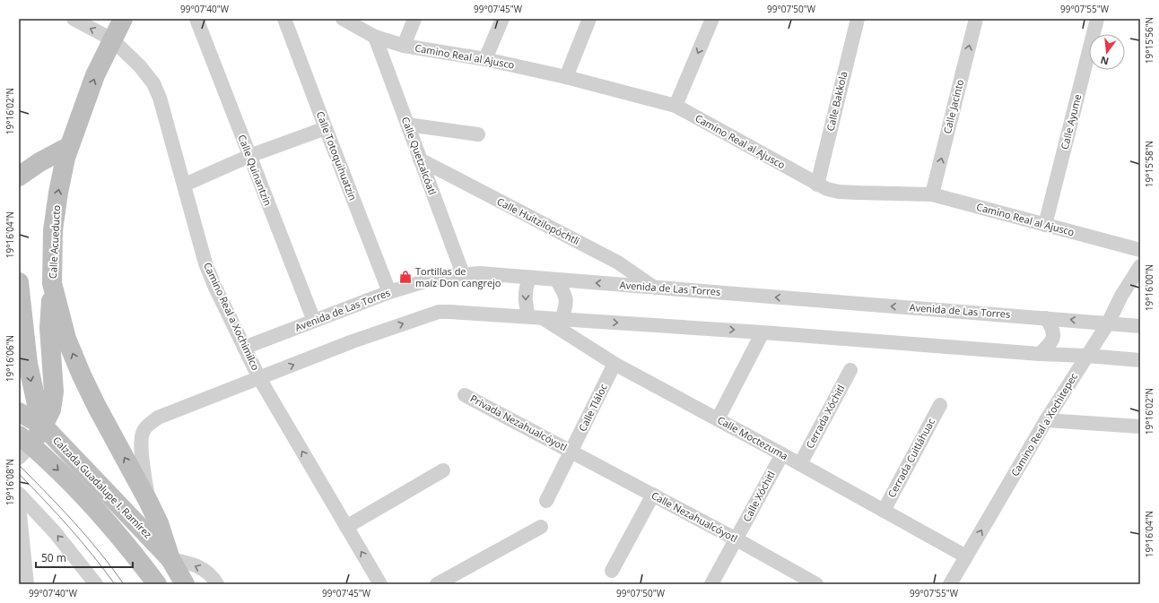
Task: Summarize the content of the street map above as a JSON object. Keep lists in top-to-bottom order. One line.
{"streets":{"main road":["Calle Acueducto","Calzada Guadalupe I. Ramírez"],"street":["Camino Real al Ajusco","Calle Bakkola","Calle Jacinto","Calle Ayume","Calle Totoquihuatzin","Calle Quetzalcóatl","Calle Quinantzin","Calle Huitzilopóchtli","Avenida de Las Torres","Camino Real a Xochimilco","Calle Tláloc","Cerrada Xóchitl","Privada Nezahualcóyotl","Camino Real a Xochitepec","Calle Moctezuma","Cerrada Cuitláhuac","Calle Xóchitl","Calle Nezahualcóyotl"]},"crossings":[["Camino Real al Ajusco","Calle Bakkola"],["Camino Real al Ajusco","Calle Jacinto"],["Camino Real al Ajusco","Calle Ayume"],["Camino Real al Ajusco","Calle Quetzalcóatl"],["Calle Totoquihuatzin","Avenida de Las Torres"],["Calle Quetzalcóatl","Calle Huitzilopóchtli"],["Calle Quetzalcóatl","Avenida de Las Torres"],["Calle Quinantzin","Avenida de Las Torres"],["Calle Huitzilopóchtli","Avenida de Las Torres"],["Calle Acueducto","Camino Real a Xochimilco"],["Calle Acueducto","Calzada Guadalupe I. Ramírez"],["Avenida de Las Torres","Camino Real a Xochimilco"],["Avenida de Las Torres","Camino Real a Xochitepec"],["Avenida de Las Torres","Calle Moctezuma"],["Calle Tláloc","Privada Nezahualcóyotl"],["Calle Tláloc","Calle Moctezuma"],["Calle Tláloc","Calle Nezahualcóyotl"],["Cerrada Xóchitl","Calle Moctezuma"],["Privada Nezahualcóyotl","Calle Nezahualcóyotl"],["Camino Real a Xochitepec","Calle Moctezuma"],["Calle Moctezuma","Cerrada Cuitláhuac"],["Calle Moctezuma","Calle Xóchitl"],["Calle Xóchitl","Calle Nezahualcóyotl"]],"one_way":["Calle Jacinto","Camino Real a Xochimilco","Camino Real a Xochitepec"],"places":{"shop":["Tortillas de maíz Don cangrejo"]},"scale_bar":"50 m","north":"bottom","coordinates":["99°07'40\"W","99°07'45\"W","99°07'50\"W","99°07'55\"W","19°15'56\"N","19°16'02\"N","19°15'58\"N","19°16'04\"N","19°16'00\"N","19°16'06\"N","19°16'08\"N"]}
